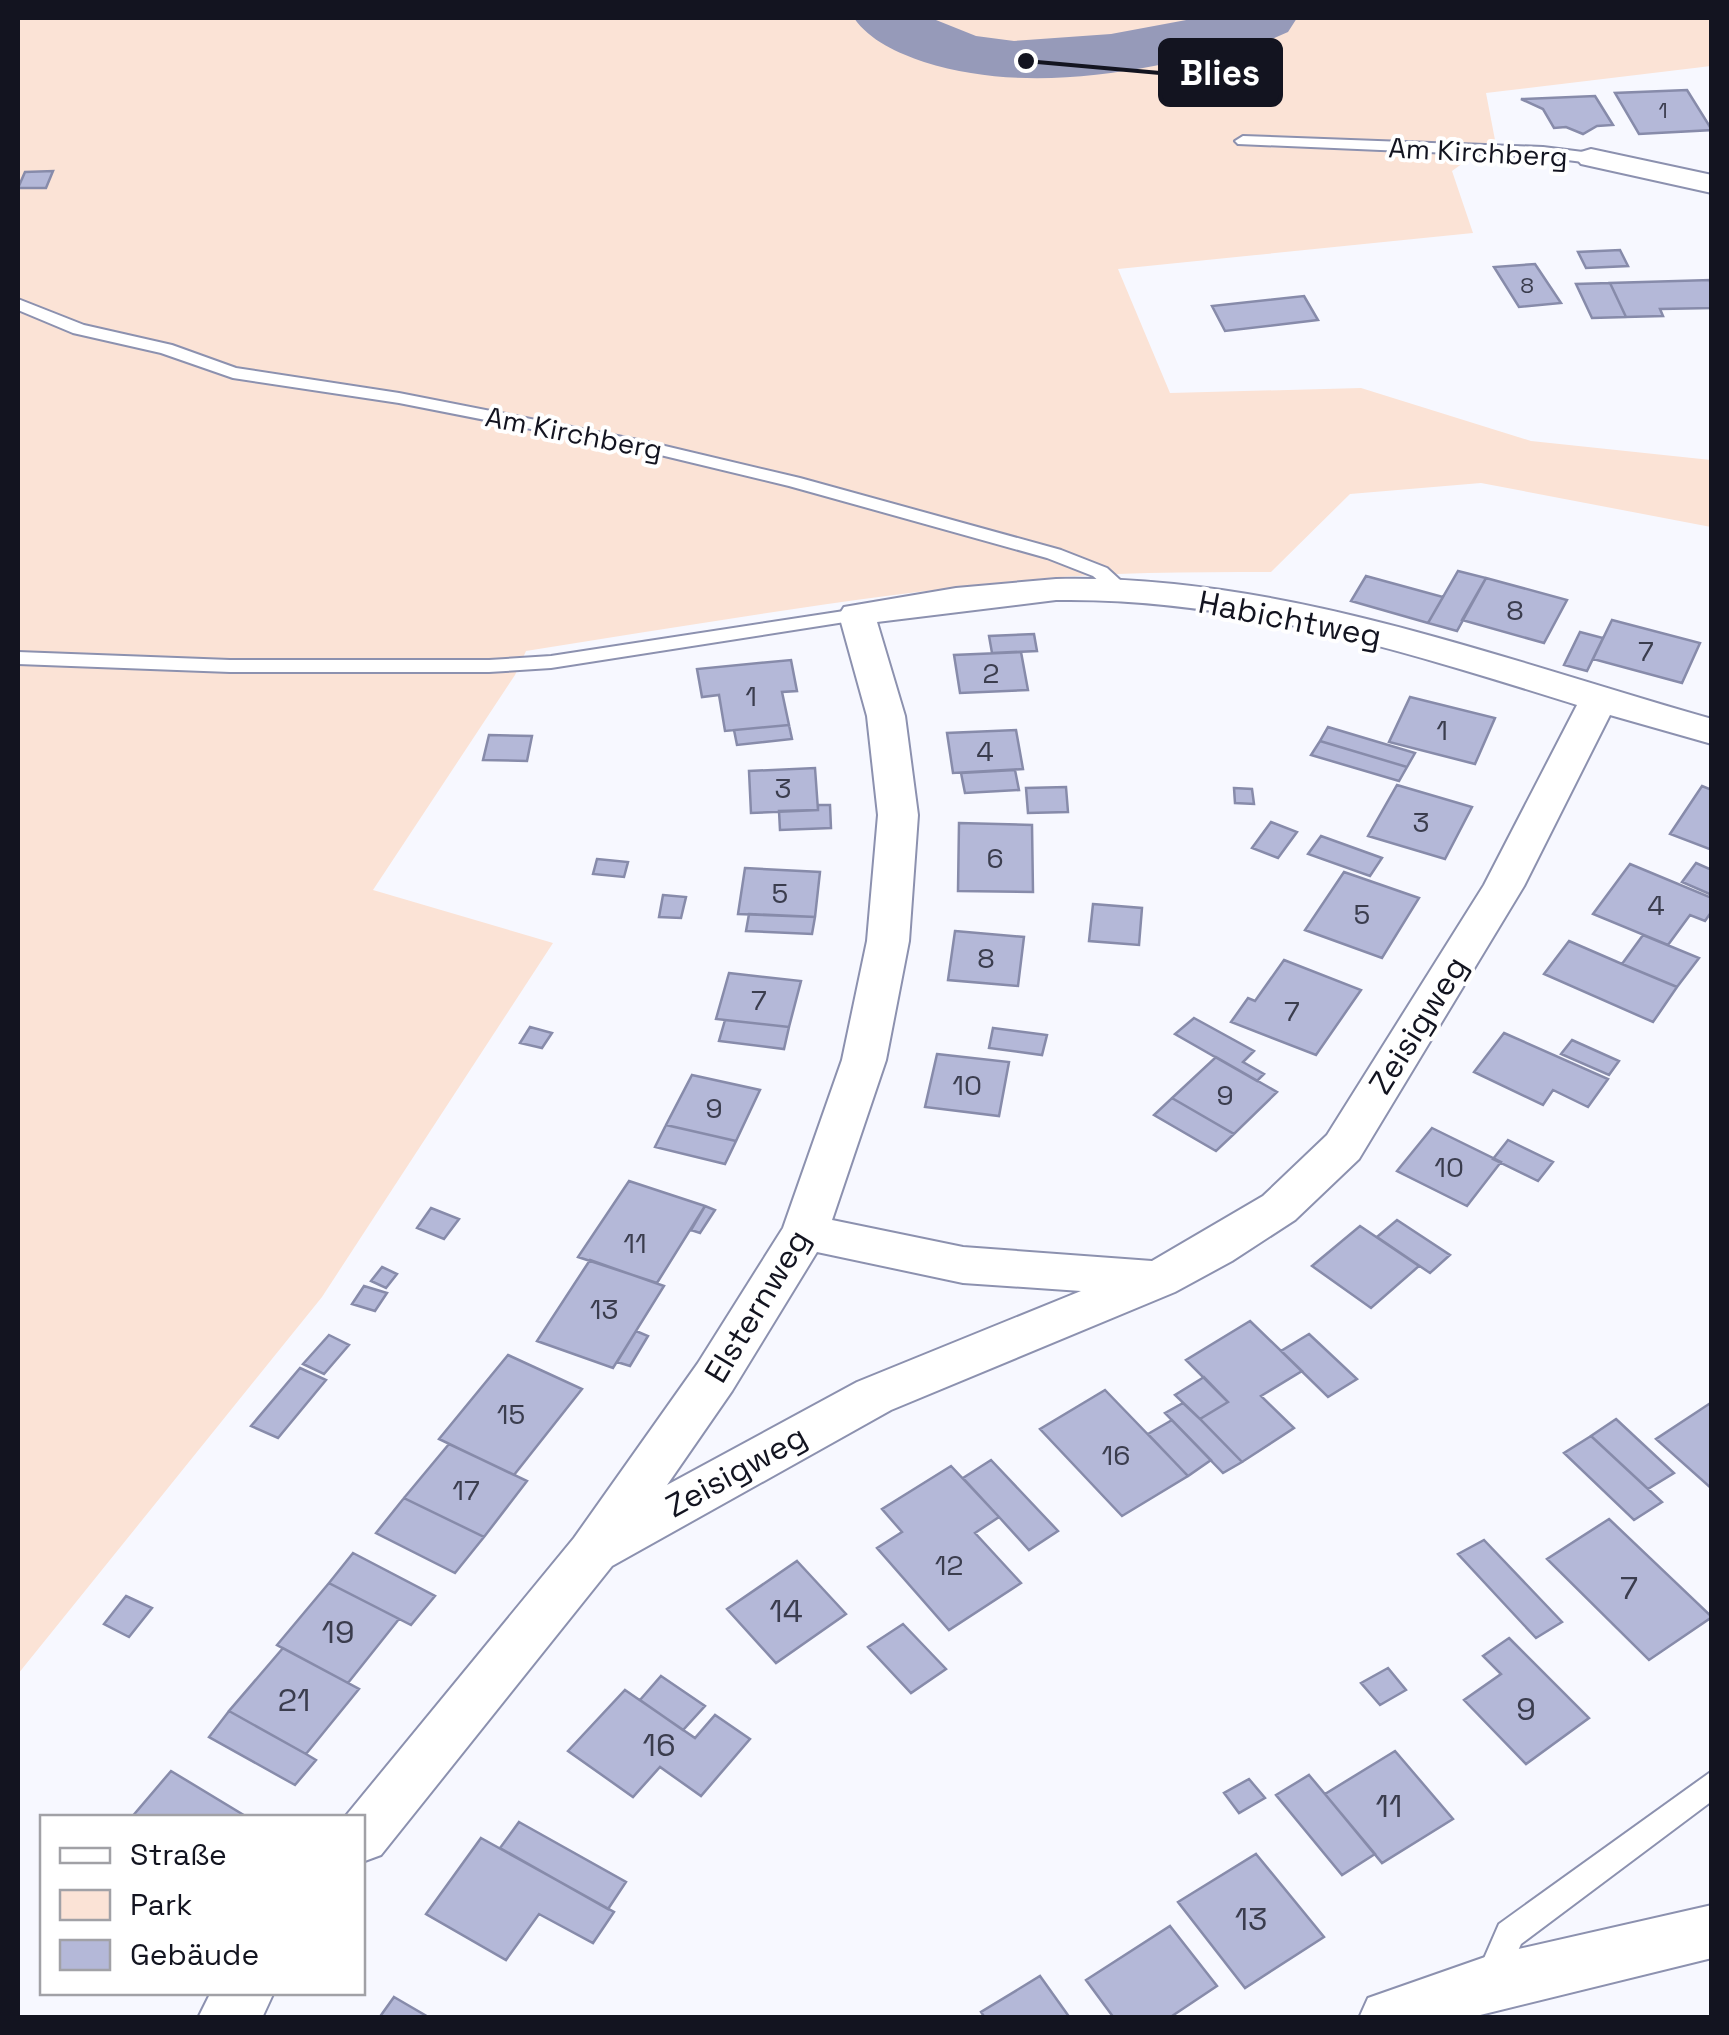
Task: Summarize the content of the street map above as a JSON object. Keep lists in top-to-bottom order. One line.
{"streets":{"street":["Am Kirchberg","Habichtweg","Zeisigweg","Elsternweg"]},"crossings":[["Am Kirchberg","Habichtweg"],["Habichtweg","Zeisigweg"],["Habichtweg","Elsternweg"],["Zeisigweg","Elsternweg"]],"places":["Blies"],"house_numbers":["1","8","8","7","2","1","1","4","3","3","6","5","4","5","8","7","7","10","9","9","10","11","13","15","16","17","12","7","14","19","21","9","16","11","13"],"legend":["Straße","Park","Gebäude"]}
